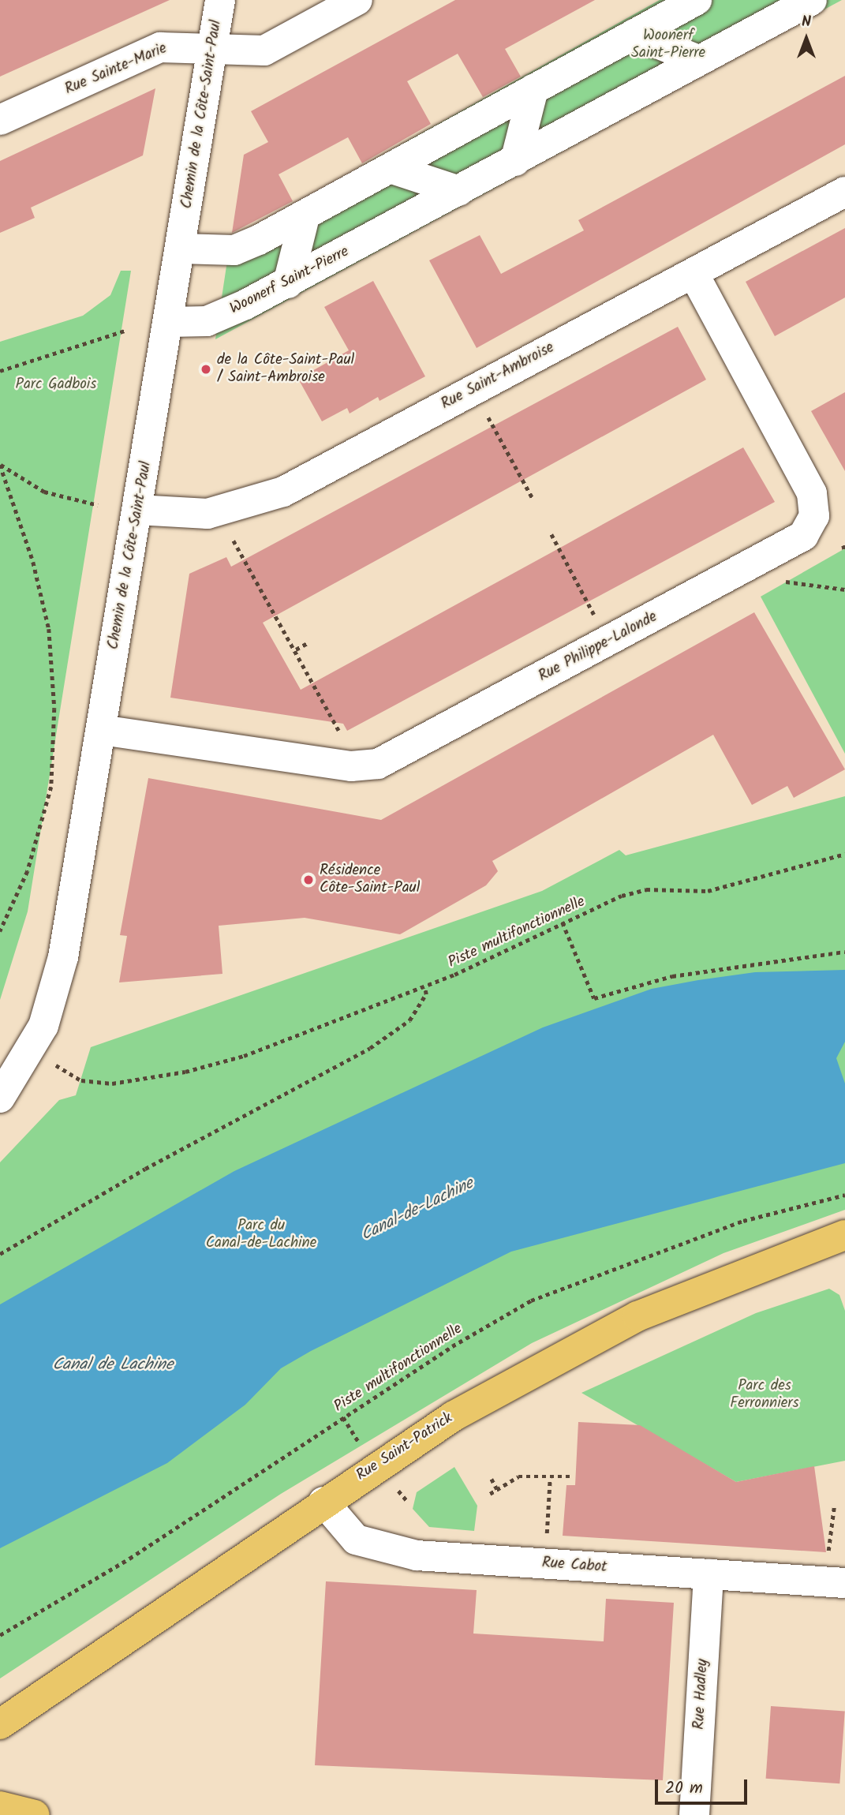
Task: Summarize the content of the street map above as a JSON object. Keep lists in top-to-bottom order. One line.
{"streets":{"main road":["Rue Saint-Patrick"],"street":["Rue Sainte-Marie","Chemin de la Côte-Saint-Paul","Woonerf Saint-Pierre","Rue Saint-Ambroise","Rue Philippe-Lalonde","Rue Cabot","Rue Hadley"],"path":["Piste multifonctionnelle"]},"crossings":[["Rue Sainte-Marie","Chemin de la Côte-Saint-Paul"],["Chemin de la Côte-Saint-Paul","Woonerf Saint-Pierre"],["Chemin de la Côte-Saint-Paul","Rue Saint-Ambroise"],["Chemin de la Côte-Saint-Paul","Rue Philippe-Lalonde"],["Rue Saint-Ambroise","Rue Philippe-Lalonde"],["Rue Saint-Patrick","Rue Cabot"],["Rue Cabot","Rue Hadley"]],"water":["Canal-de-Lachine","Canal de Lachine"],"parks":["Woonerf Saint-Pierre","Parc Gadbois","Parc du Canal-de-Lachine","Parc des Ferronniers"],"places":["de la Côte-Saint-Paul / Saint-Ambroise","Résidence Côte-Saint-Paul"],"scale_bar":"20 m","north":"top"}
